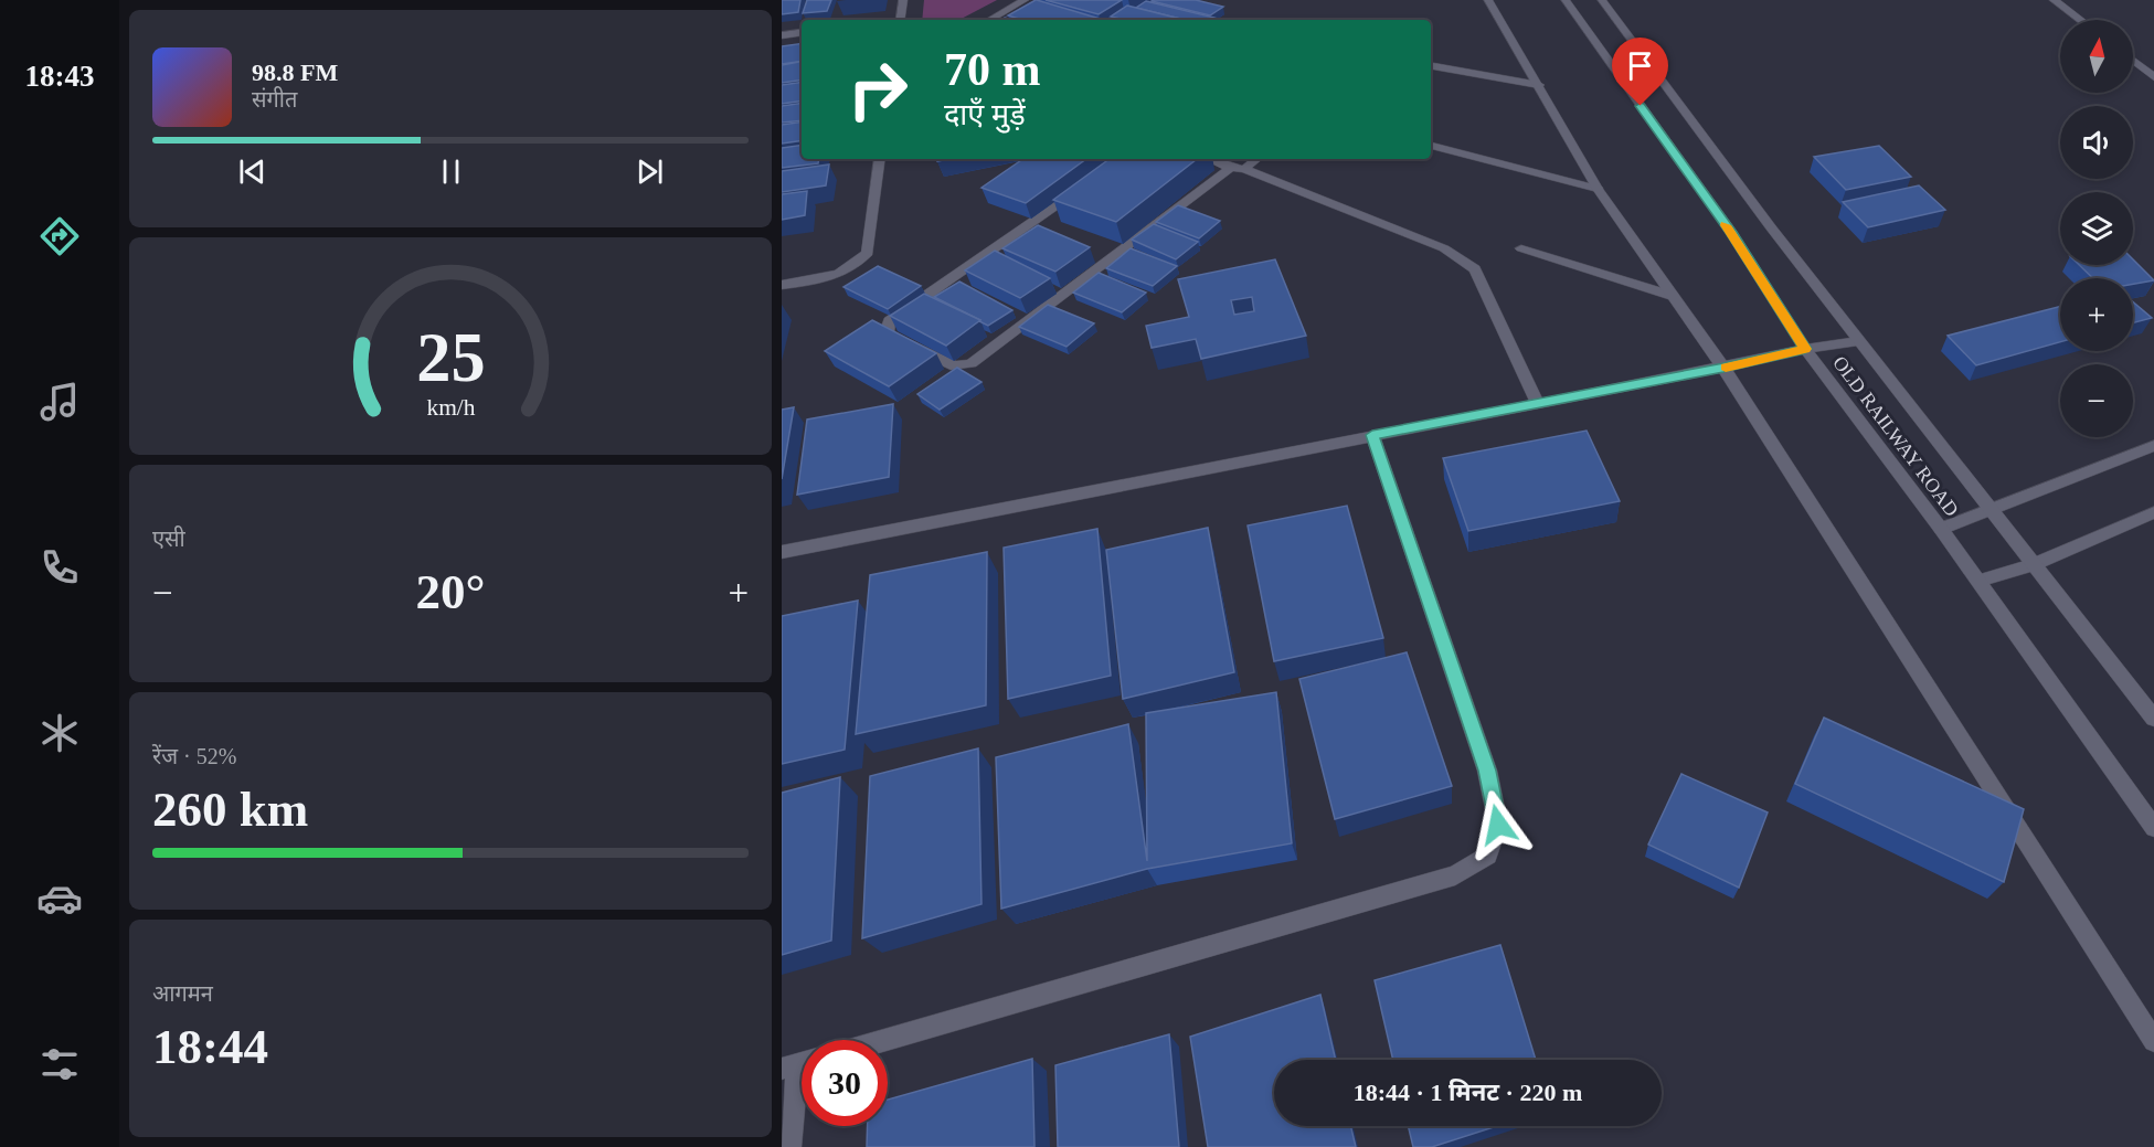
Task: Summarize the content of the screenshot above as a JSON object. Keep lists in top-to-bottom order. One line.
{"streets":{"street":["OLD RAILWAY ROAD"]},"north":"top","page":{"tabs":"18:43","map_buttons":["+","−"],"turn":["70 m","दाएँ मुड़ें"],"song":["98.8 FM","संगीत"],"tile":["एसी",["रेंज · 52%","260 km"],["आगमन","18:44"]],"heat":["−","20°","+"],"limit":"30","trip":"18:44 · 1 मिनट · 220 m","gauge":["25","km/h"]}}
